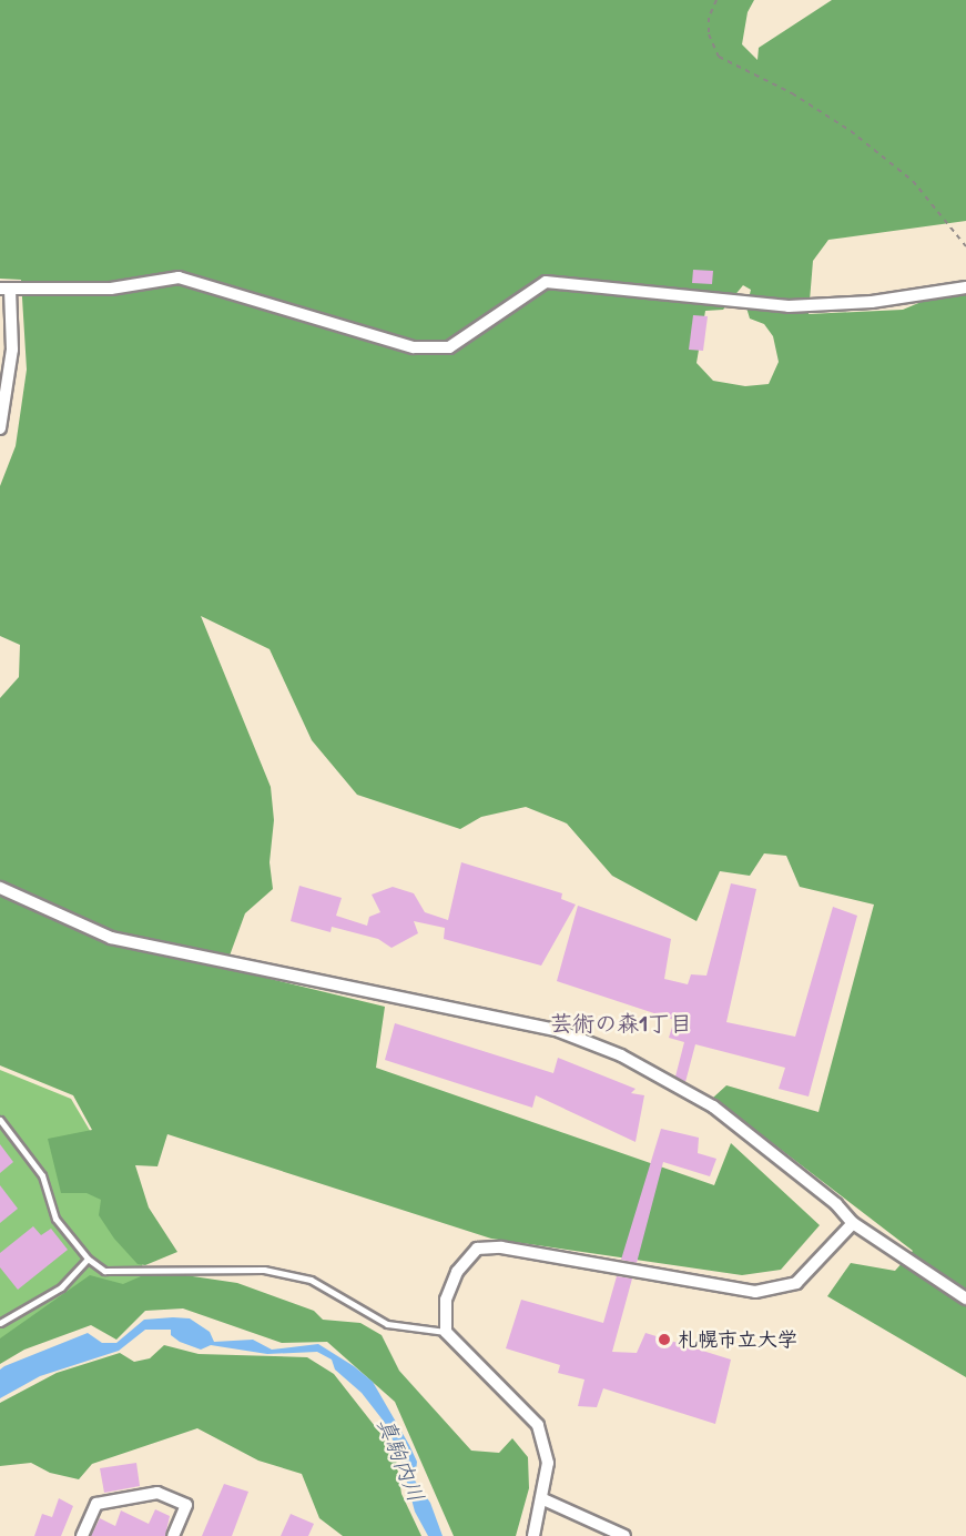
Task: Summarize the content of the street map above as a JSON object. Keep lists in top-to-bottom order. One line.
{"districts":["芸術の森1丁目"],"water":["真駒内川"],"places":["札幌市立大学"]}
